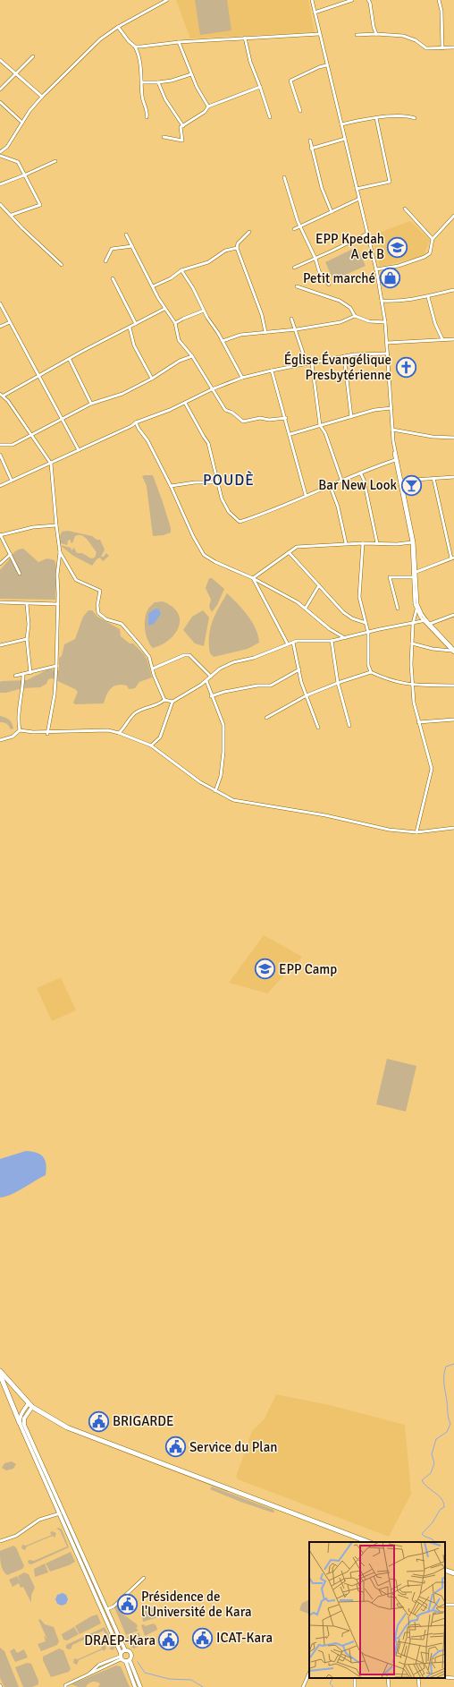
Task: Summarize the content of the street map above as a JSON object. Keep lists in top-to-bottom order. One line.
{"districts":["POUDÈ"],"places":{"school or university":["EPP Kpedah A et B","EPP Camp"],"shop":["Petit marché"],"church":["Église Évangélique Presbytérienne"],"bar":["Bar New Look"],"public building":["BRIGARDE","Service du Plan","Présidence de l'Université de Kara","ICAT-Kara","DRAEP-Kara"]}}
